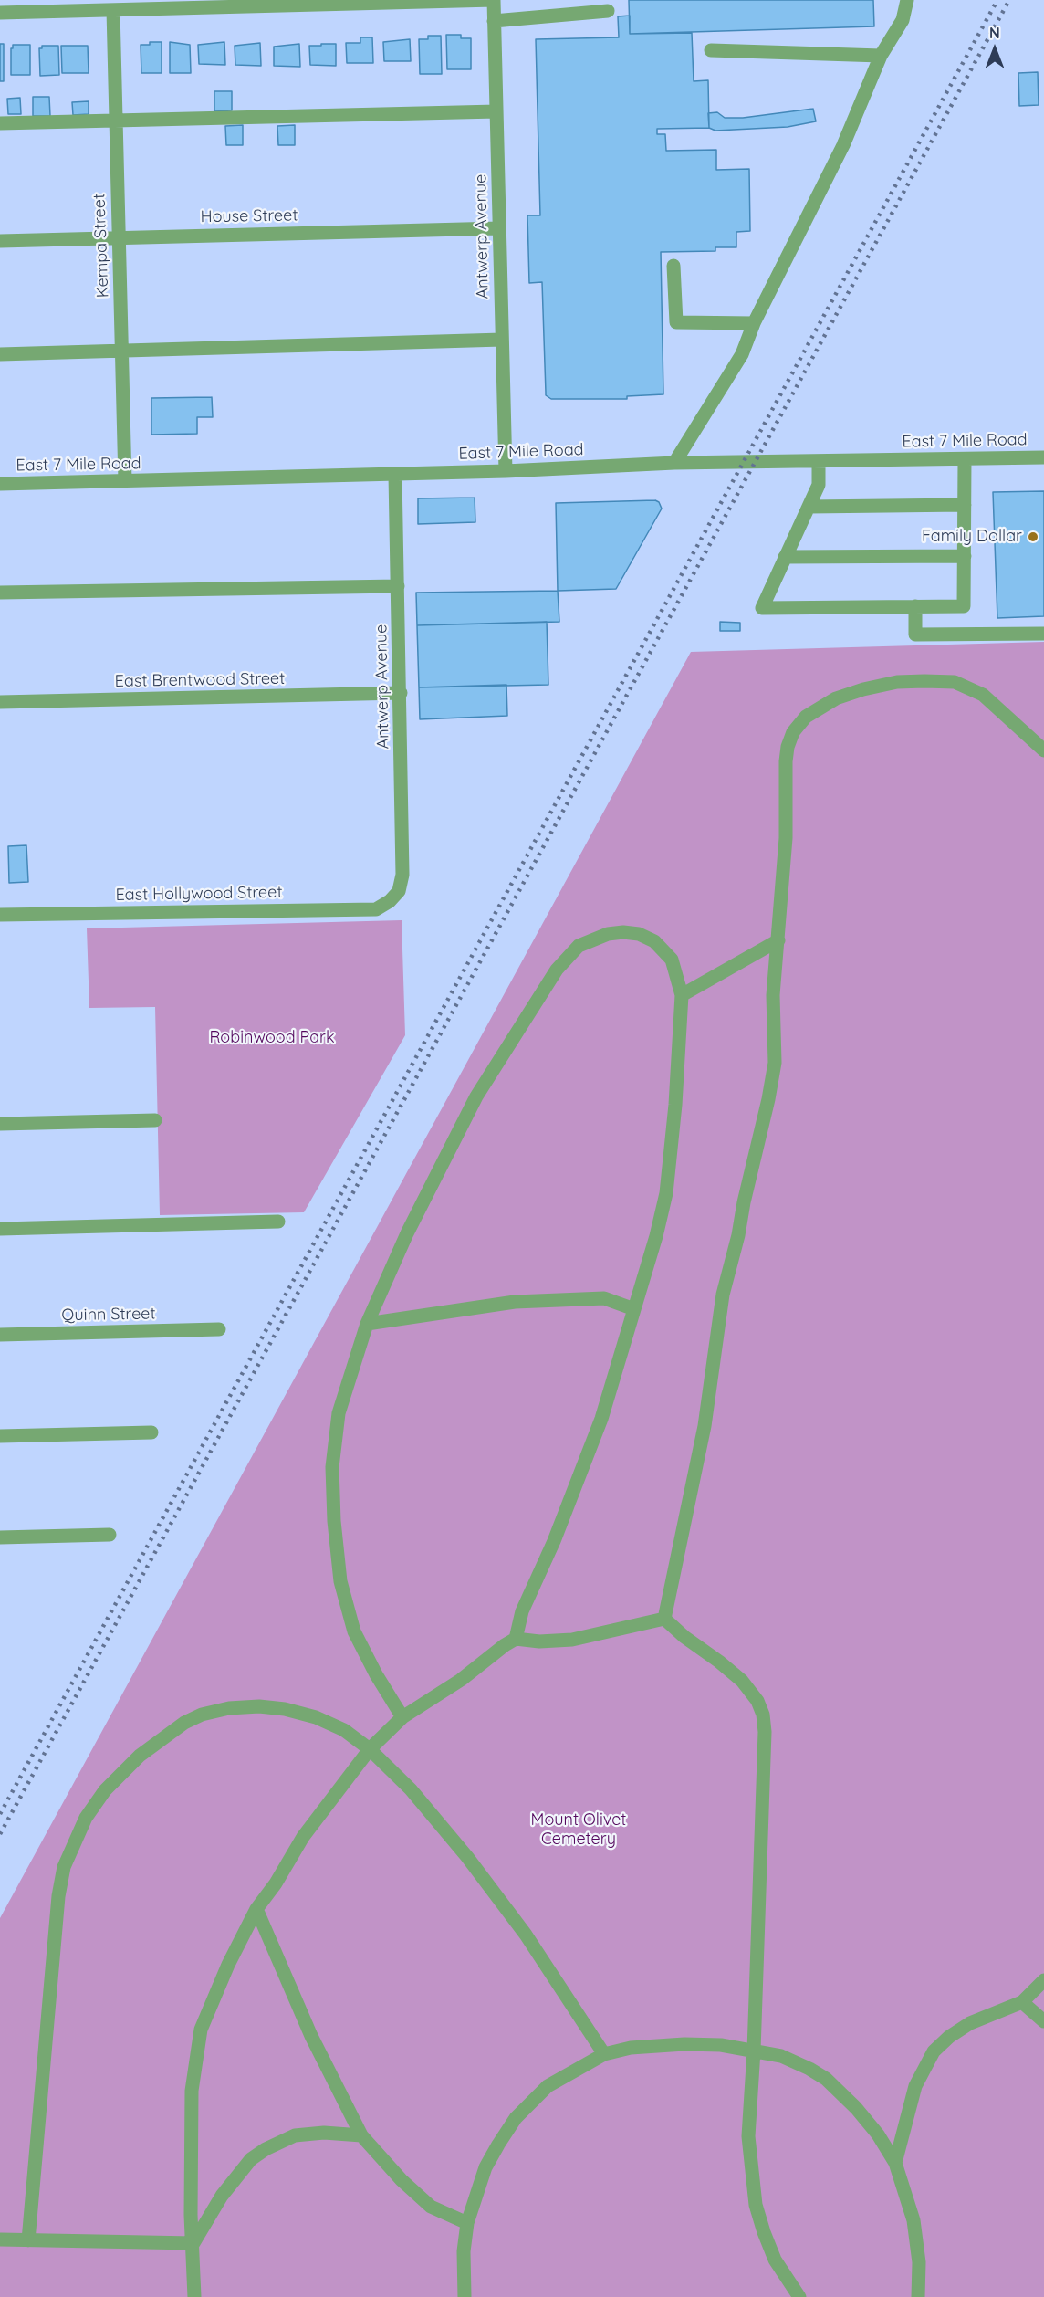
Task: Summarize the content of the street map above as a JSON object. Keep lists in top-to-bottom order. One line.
{"streets":{"street":["House Street","Antwerp Avenue","Kempa Street","East 7 Mile Road","East Brentwood Street","East Hollywood Street","Quinn Street"]},"crossings":[["House Street","Antwerp Avenue"],["House Street","Kempa Street"],["Antwerp Avenue","East 7 Mile Road"],["Antwerp Avenue","East Brentwood Street"],["Antwerp Avenue","East Hollywood Street"],["Kempa Street","East 7 Mile Road"]],"parks":["Robinwood Park","Mount Olivet Cemetery"],"places":["Family Dollar"],"north":"top"}
